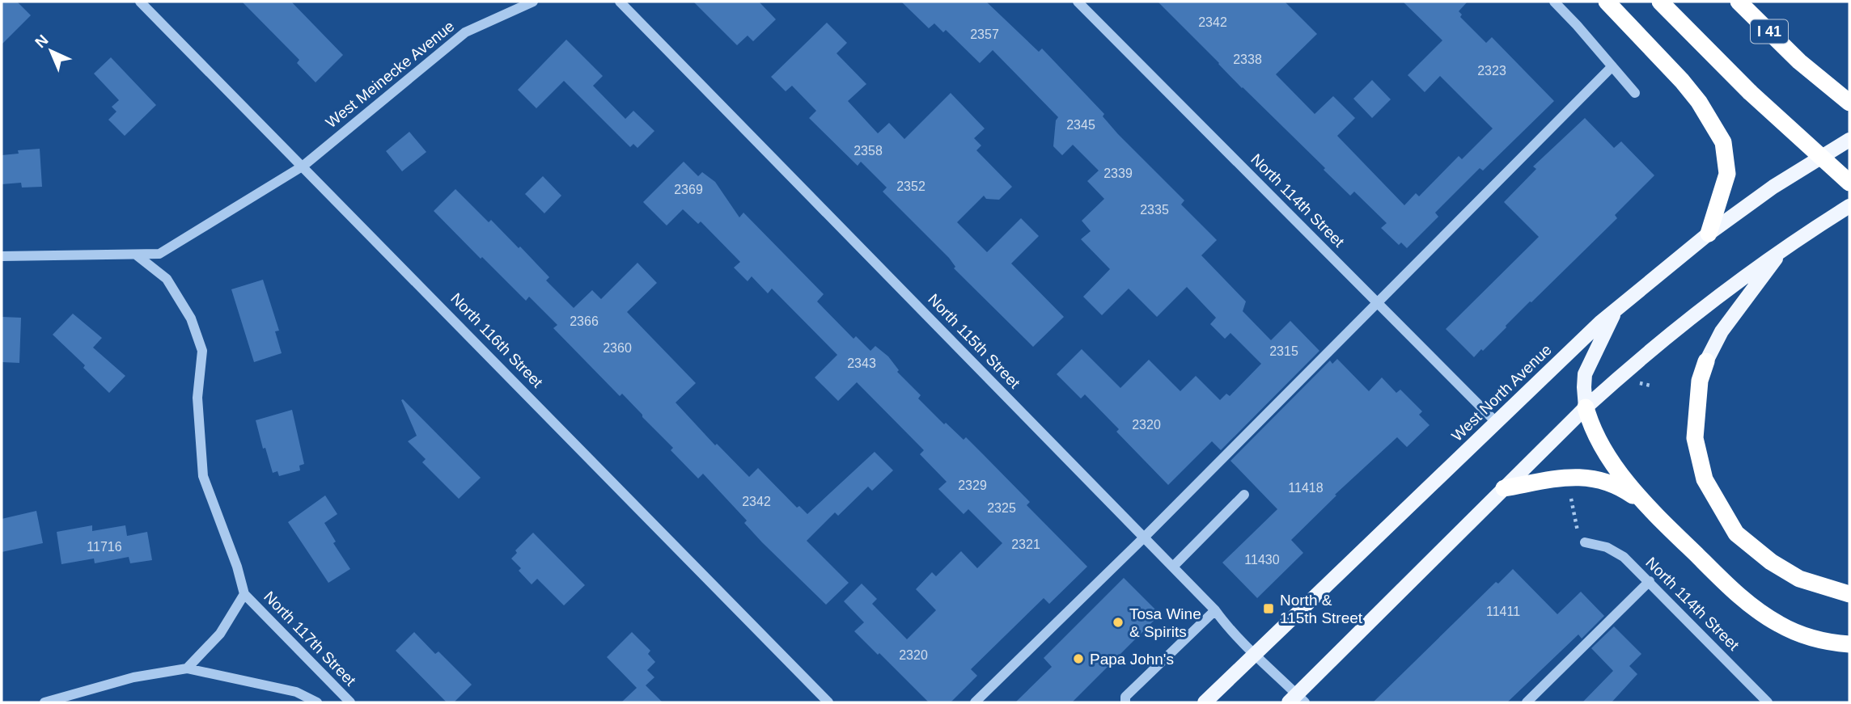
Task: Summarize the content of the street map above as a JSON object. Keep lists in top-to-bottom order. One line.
{"streets":{"highway":["I 41"],"main road":["West North Avenue"],"street":["West Meinecke Avenue","North 114th Street","North 116th Street","North 115th Street","North 117th Street"]},"crossings":[["West Meinecke Avenue","North 116th Street"],["North 114th Street","West North Avenue"],["North 115th Street","West North Avenue"]],"places":{"transit":["North & 115th Street"],"other":["Tosa Wine & Spirits","Papa John's"]},"house_numbers":["2342","2357","2338","2323","2345","2358","2339","2352","2369","2335","2366","2360","2315","2343","2320","2329","11418","2342","2325","2321","11716","11430","11411","2320"],"north":"top left"}
